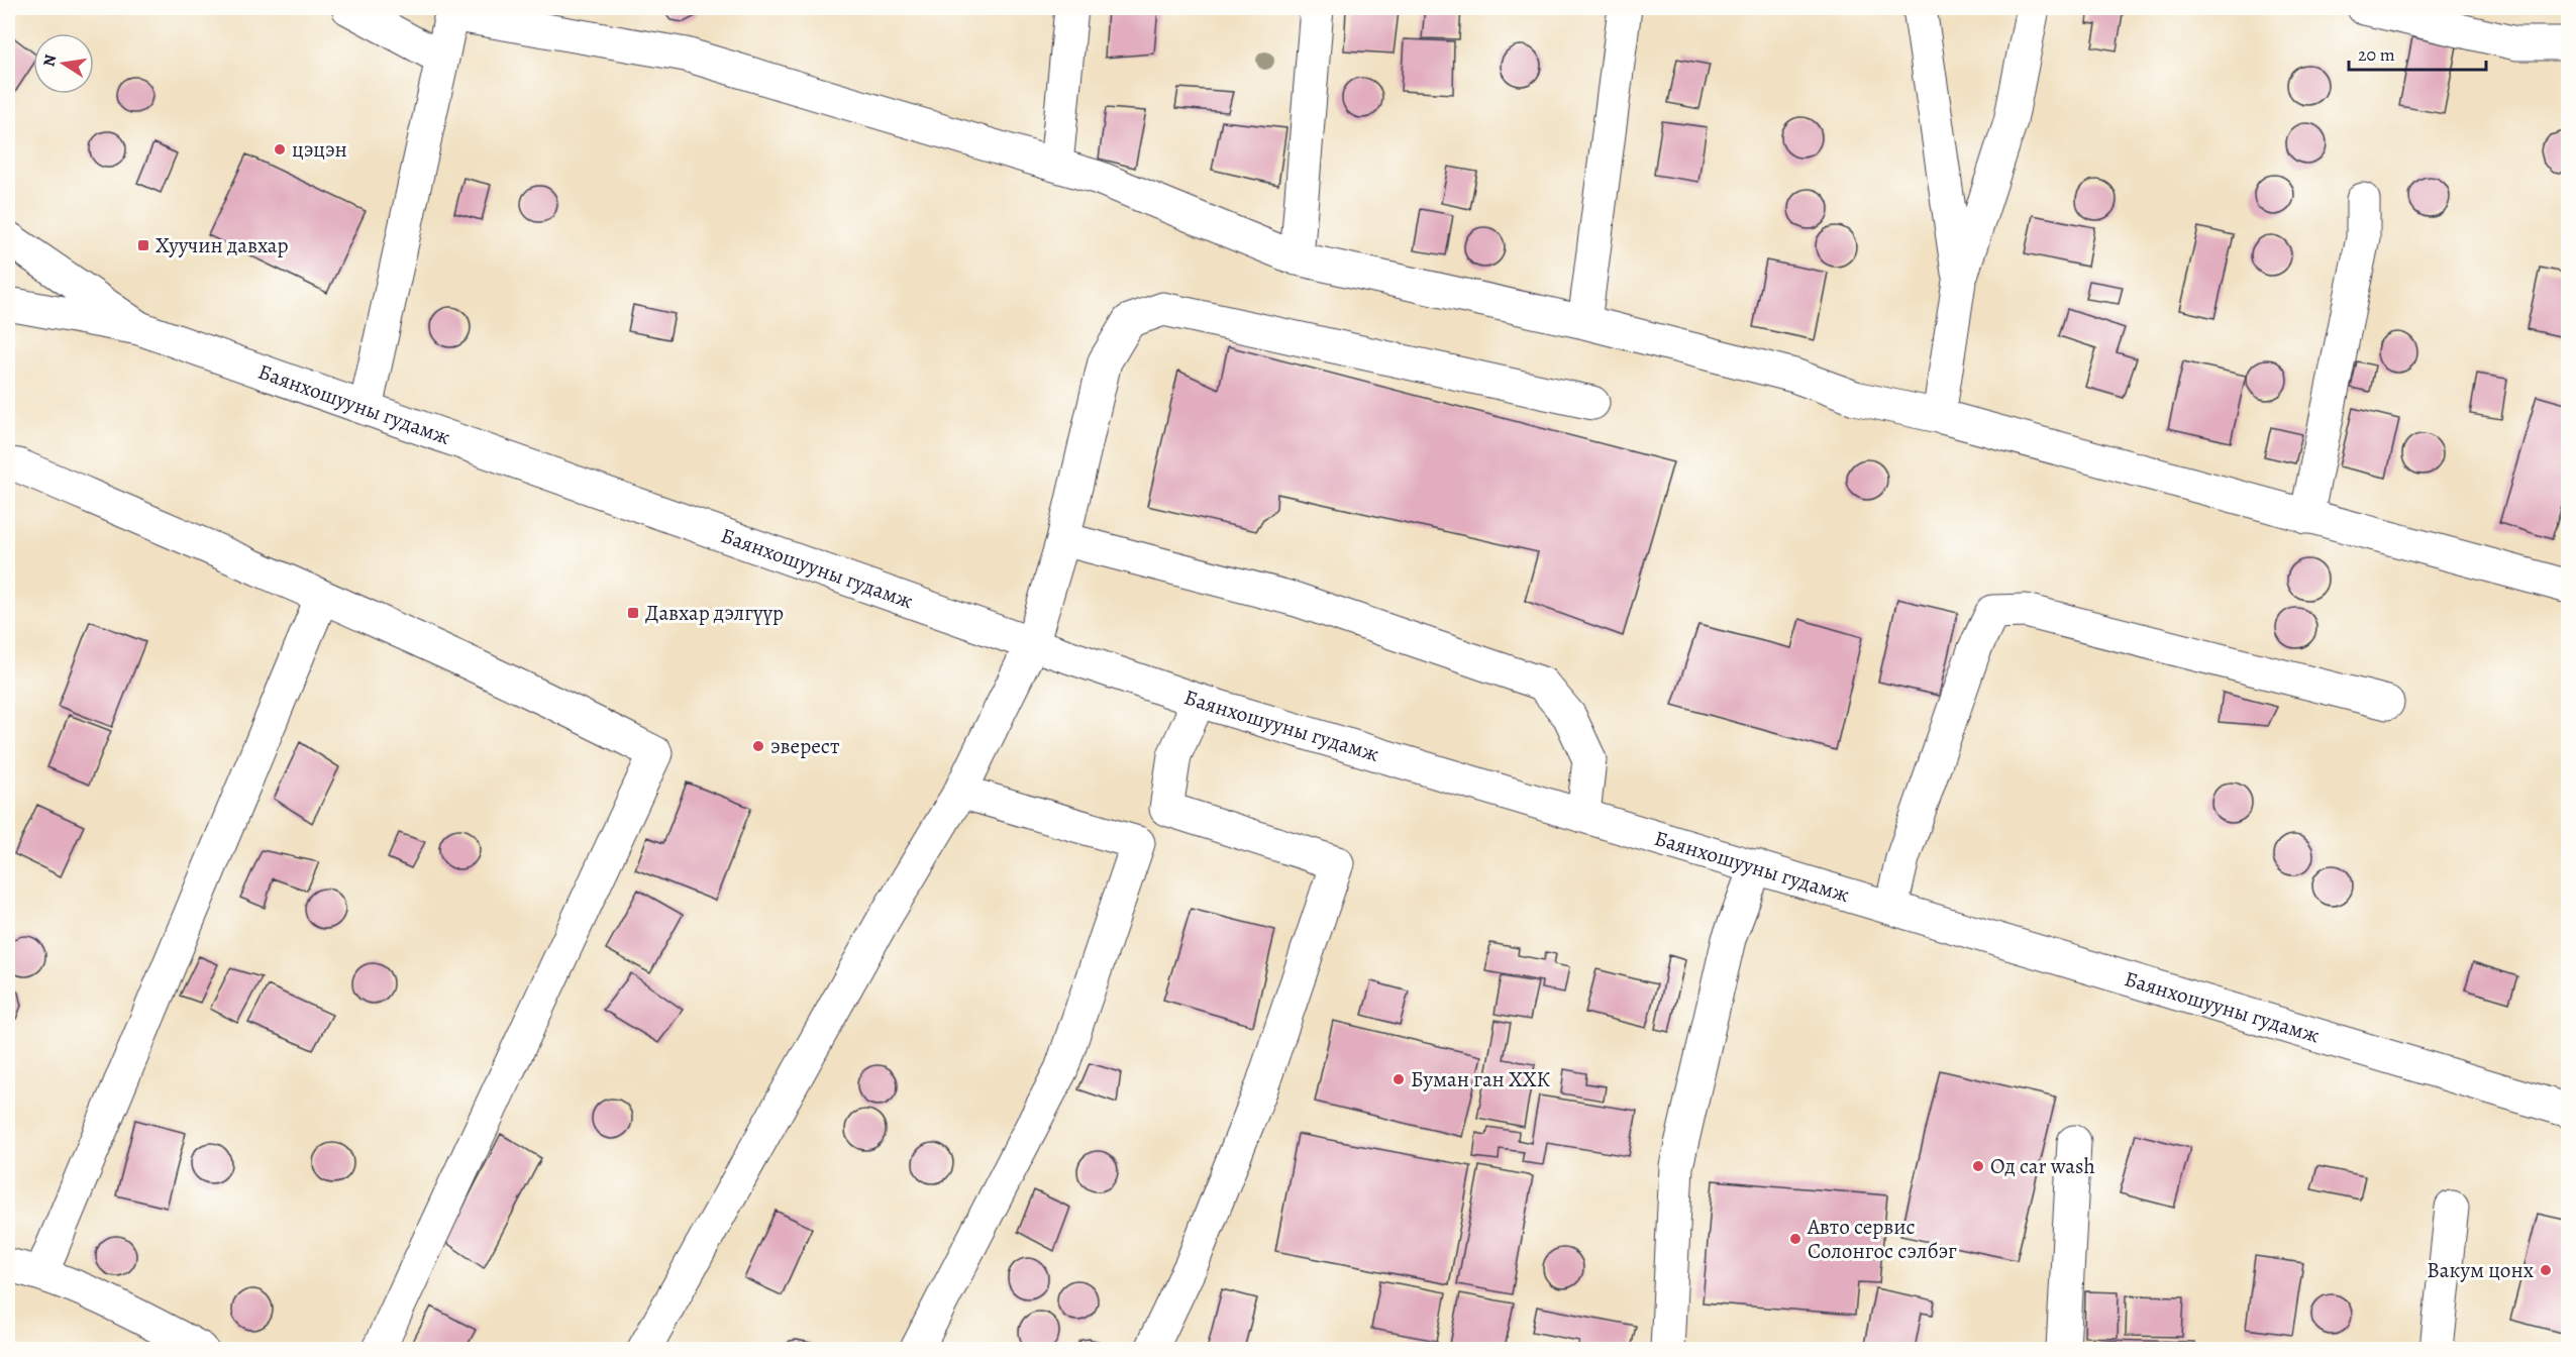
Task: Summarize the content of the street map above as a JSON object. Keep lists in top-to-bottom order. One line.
{"streets":{"street":["Баянхошууны гудамж"]},"places":{"other":["цэцэн","эверест","Буман ган ХХК","Од car wash","Авто сервис Солонгос сэлбэг","Вакум цонх"],"transit":["Хуучин давхар","Давхар дэлгүүр"]},"scale_bar":"20 m","north":"left"}
